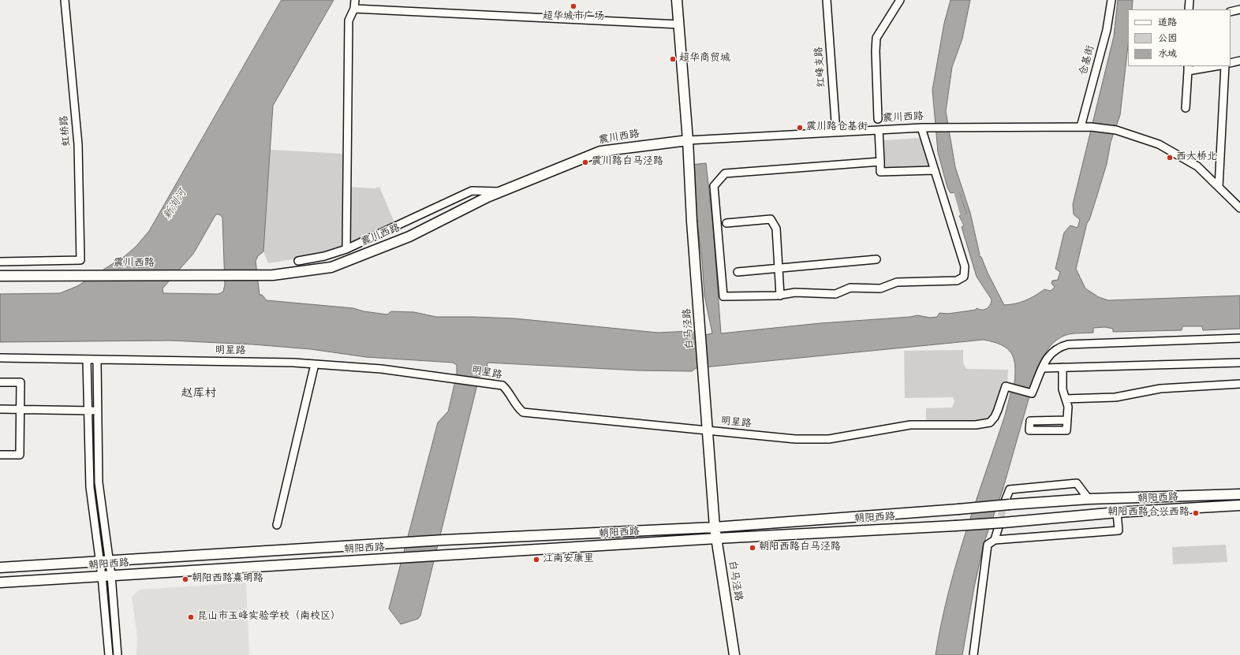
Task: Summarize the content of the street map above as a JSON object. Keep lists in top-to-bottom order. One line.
{"streets":{"main road":["震川西路","白马泾路","朝阳西路"],"street":["仓基街","红峰支路","虹桥路","明星路"]},"crossings":[["仓基街","震川西路"],["红峰支路","震川西路"],["震川西路","白马泾路"],["白马泾路","明星路"],["白马泾路","朝阳西路"]],"districts":["赵厍村"],"water":["新浏河"],"places":["超华城市广场","超华商贸城","震川路仓基街","西大桥北","震川路白马泾路","朝阳西路合兴西路","朝阳西路白马泾路","江南安康里","朝阳西路熹明路","昆山市玉峰实验学校（南校区）"],"legend":["道路","公园","水域"]}
